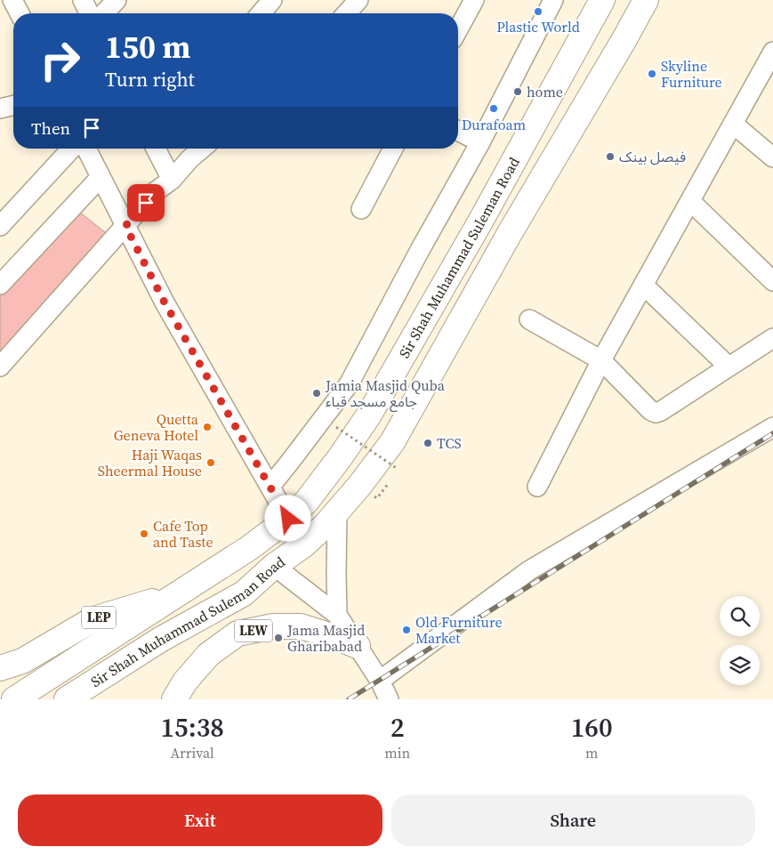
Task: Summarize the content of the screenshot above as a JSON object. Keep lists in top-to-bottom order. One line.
{"streets":{"highway":["Sir Shah Muhammad Suleman Road","LEP","LEW"]},"crossings":[["Sir Shah Muhammad Suleman Road","LEP"]],"places":["Plastic World","Skyline Furniture","home","Durafoam","فیصل بینک","Jamia Masjid Quba جامع مسجد قباء","Quetta Geneva Hotel","TCS","Haji Waqas Sheermal House","Cafe Top and Taste","Old Furniture Market","Jama Masjid Gharibabad"],"page":{"turn":["150 m","Turn right"],"then":"Then","eta":["15:38","Arrival","2","min","160","m"],"buttons":["Exit","Share"]}}
